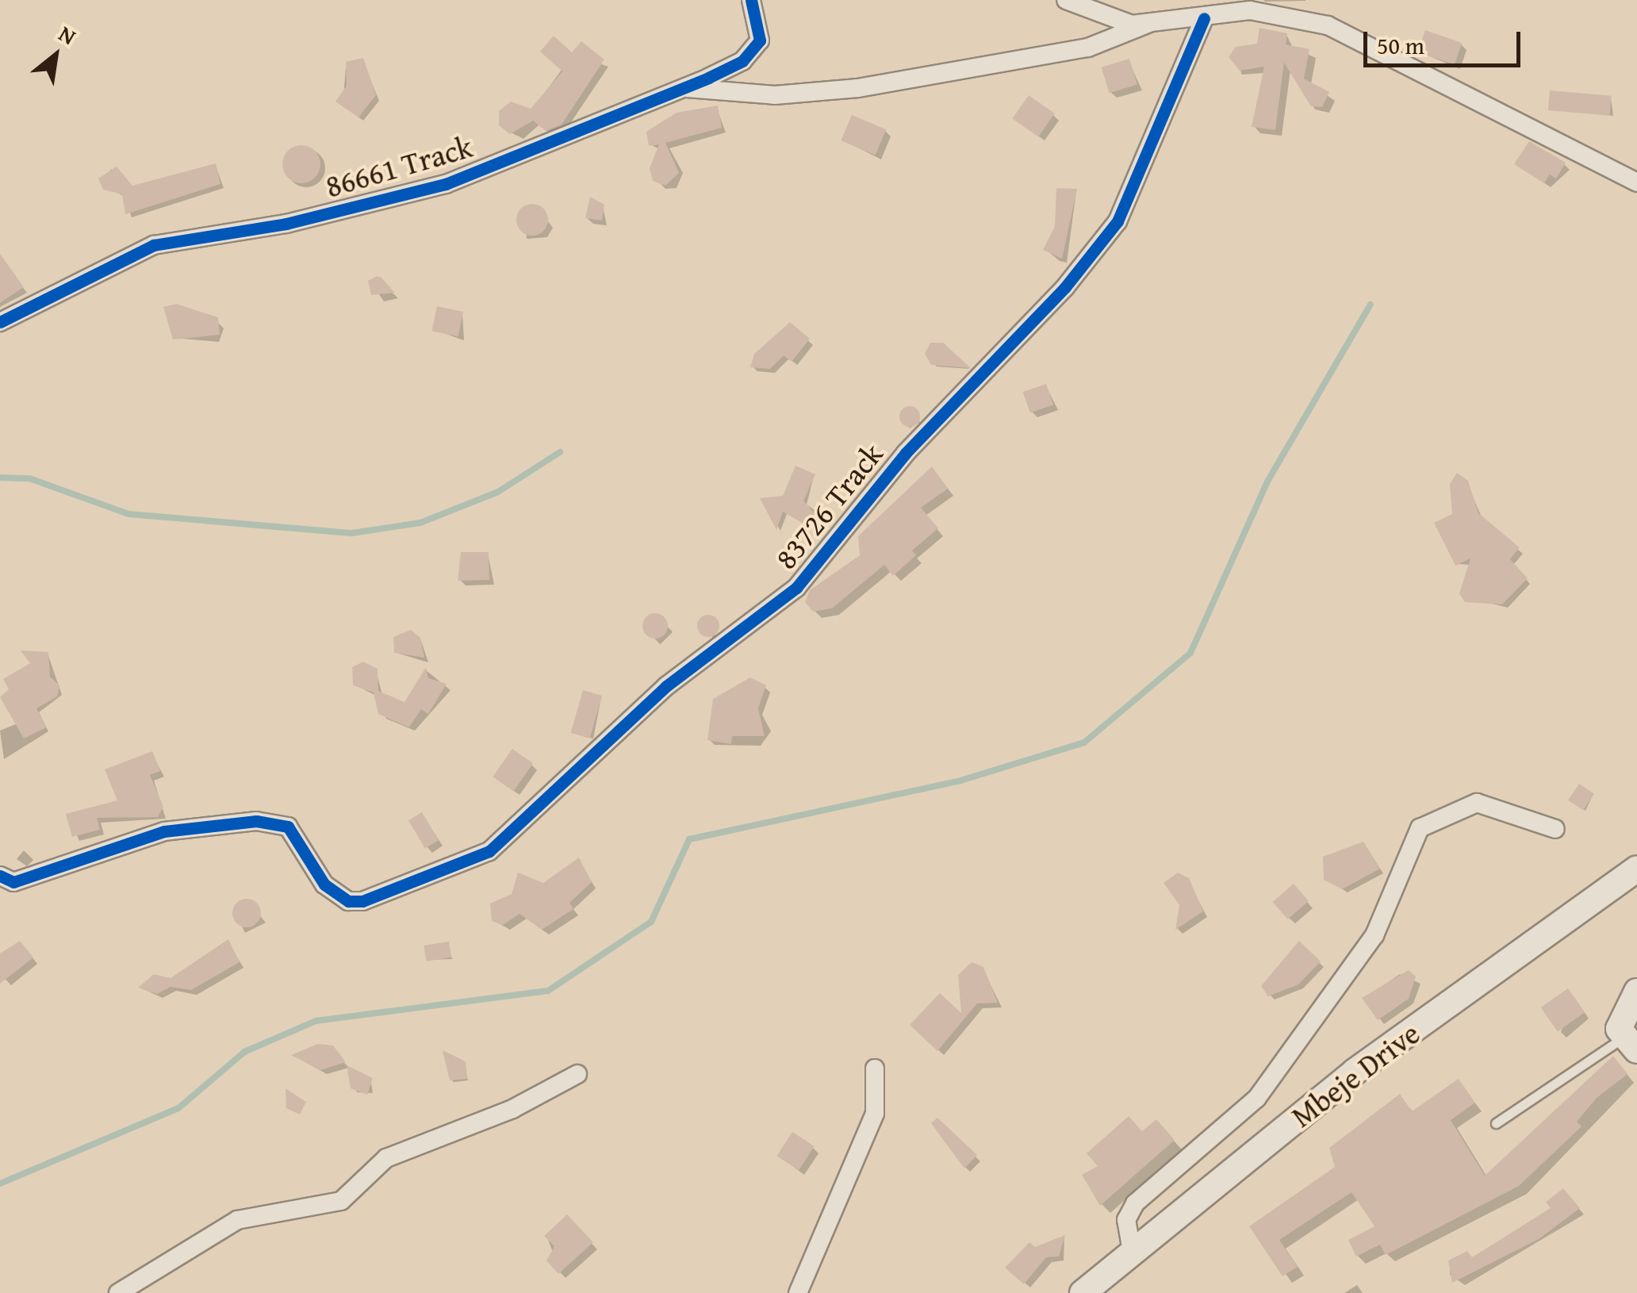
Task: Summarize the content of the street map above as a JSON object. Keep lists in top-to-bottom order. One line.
{"streets":{"street":["86661 Track","83726 Track","Mbeje Drive"]},"scale_bar":"50 m","north":"top right"}
